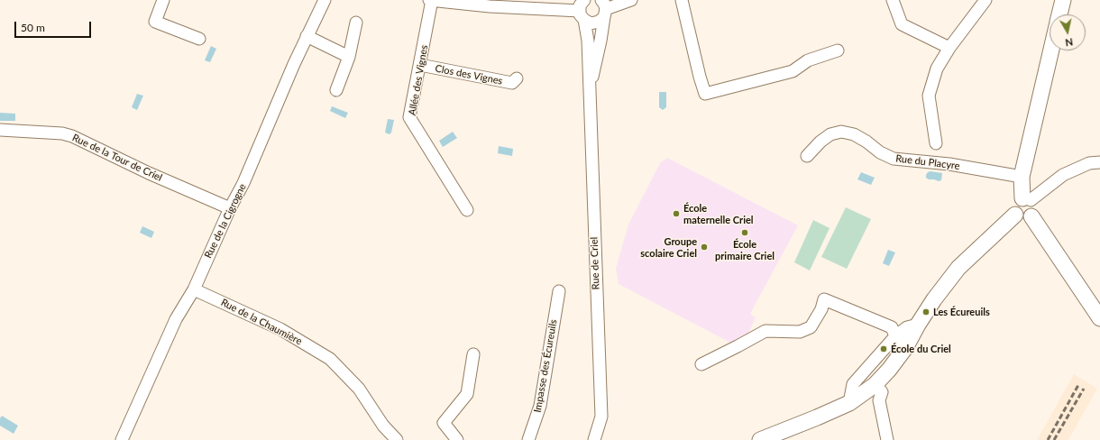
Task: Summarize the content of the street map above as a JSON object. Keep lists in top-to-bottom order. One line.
{"streets":{"street":["Clos des Vignes","Allée des Vignes","Rue de la Tour de Criel","Rue du Placyre","Rue de la Cigrogne","Rue de Criel","Rue de la Chaumière","Impasse des Écureuils"]},"crossings":[["Clos des Vignes","Allée des Vignes"],["Rue de la Tour de Criel","Rue de la Cigrogne"],["Rue de la Cigrogne","Rue de la Chaumière"]],"places":["École maternelle Criel","École primaire Criel","Groupe scolaire Criel","Les Écureuils","École du Criel"],"scale_bar":"50 m","north":"bottom"}
